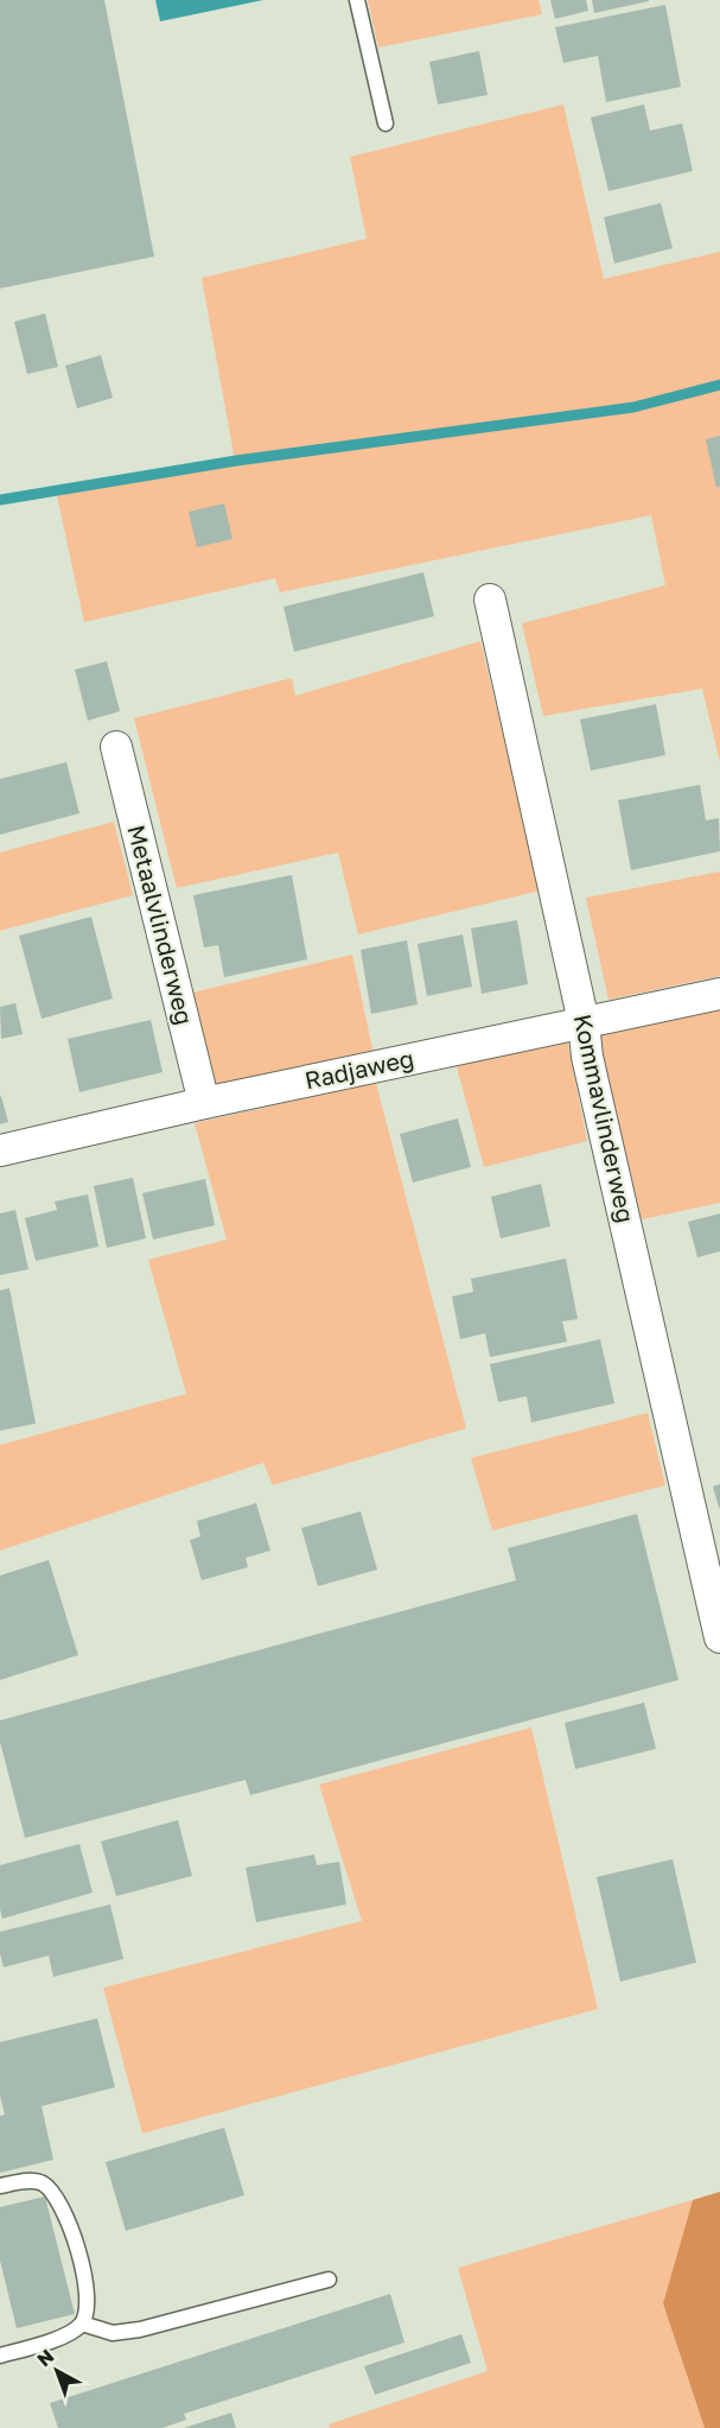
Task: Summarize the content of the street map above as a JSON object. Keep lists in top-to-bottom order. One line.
{"streets":{"street":["Metaalvlinderweg","Radjaweg","Kommavlinderweg"]},"crossings":[["Metaalvlinderweg","Radjaweg"],["Radjaweg","Kommavlinderweg"]],"north":"top left"}
